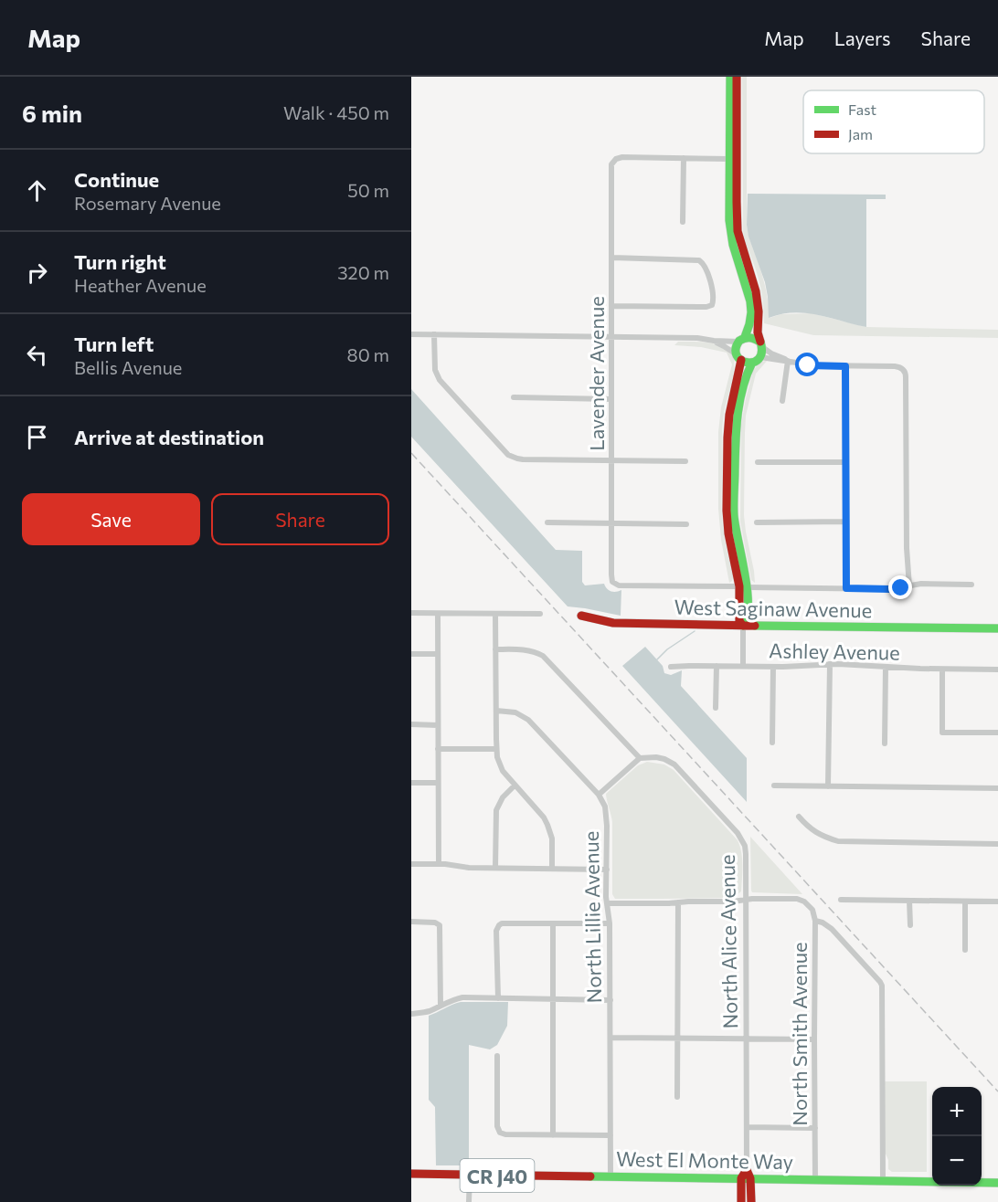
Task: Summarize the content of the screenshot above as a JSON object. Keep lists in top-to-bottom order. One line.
{"streets":{"street":["Lavender Avenue","West Saginaw Avenue","Ashley Avenue","North Lillie Avenue","North Alice Avenue","North Smith Avenue","West El Monte Way","CR J40"]},"crossings":[["North Lillie Avenue","West El Monte Way"],["North Alice Avenue","West El Monte Way"],["North Smith Avenue","West El Monte Way"]],"legend":["Fast","Jam"],"page":{"header":"Map","nav":["Map","Layers","Share"],"heading":["6 min","Walk · 450 m"],"list":[["Continue","Rosemary Avenue","50 m"],["Turn right","Heather Avenue","320 m"],["Turn left","Bellis Avenue","80 m"],"Arrive at destination"],"buttons":["Save","Share"],"map_buttons":["+","−"]}}
